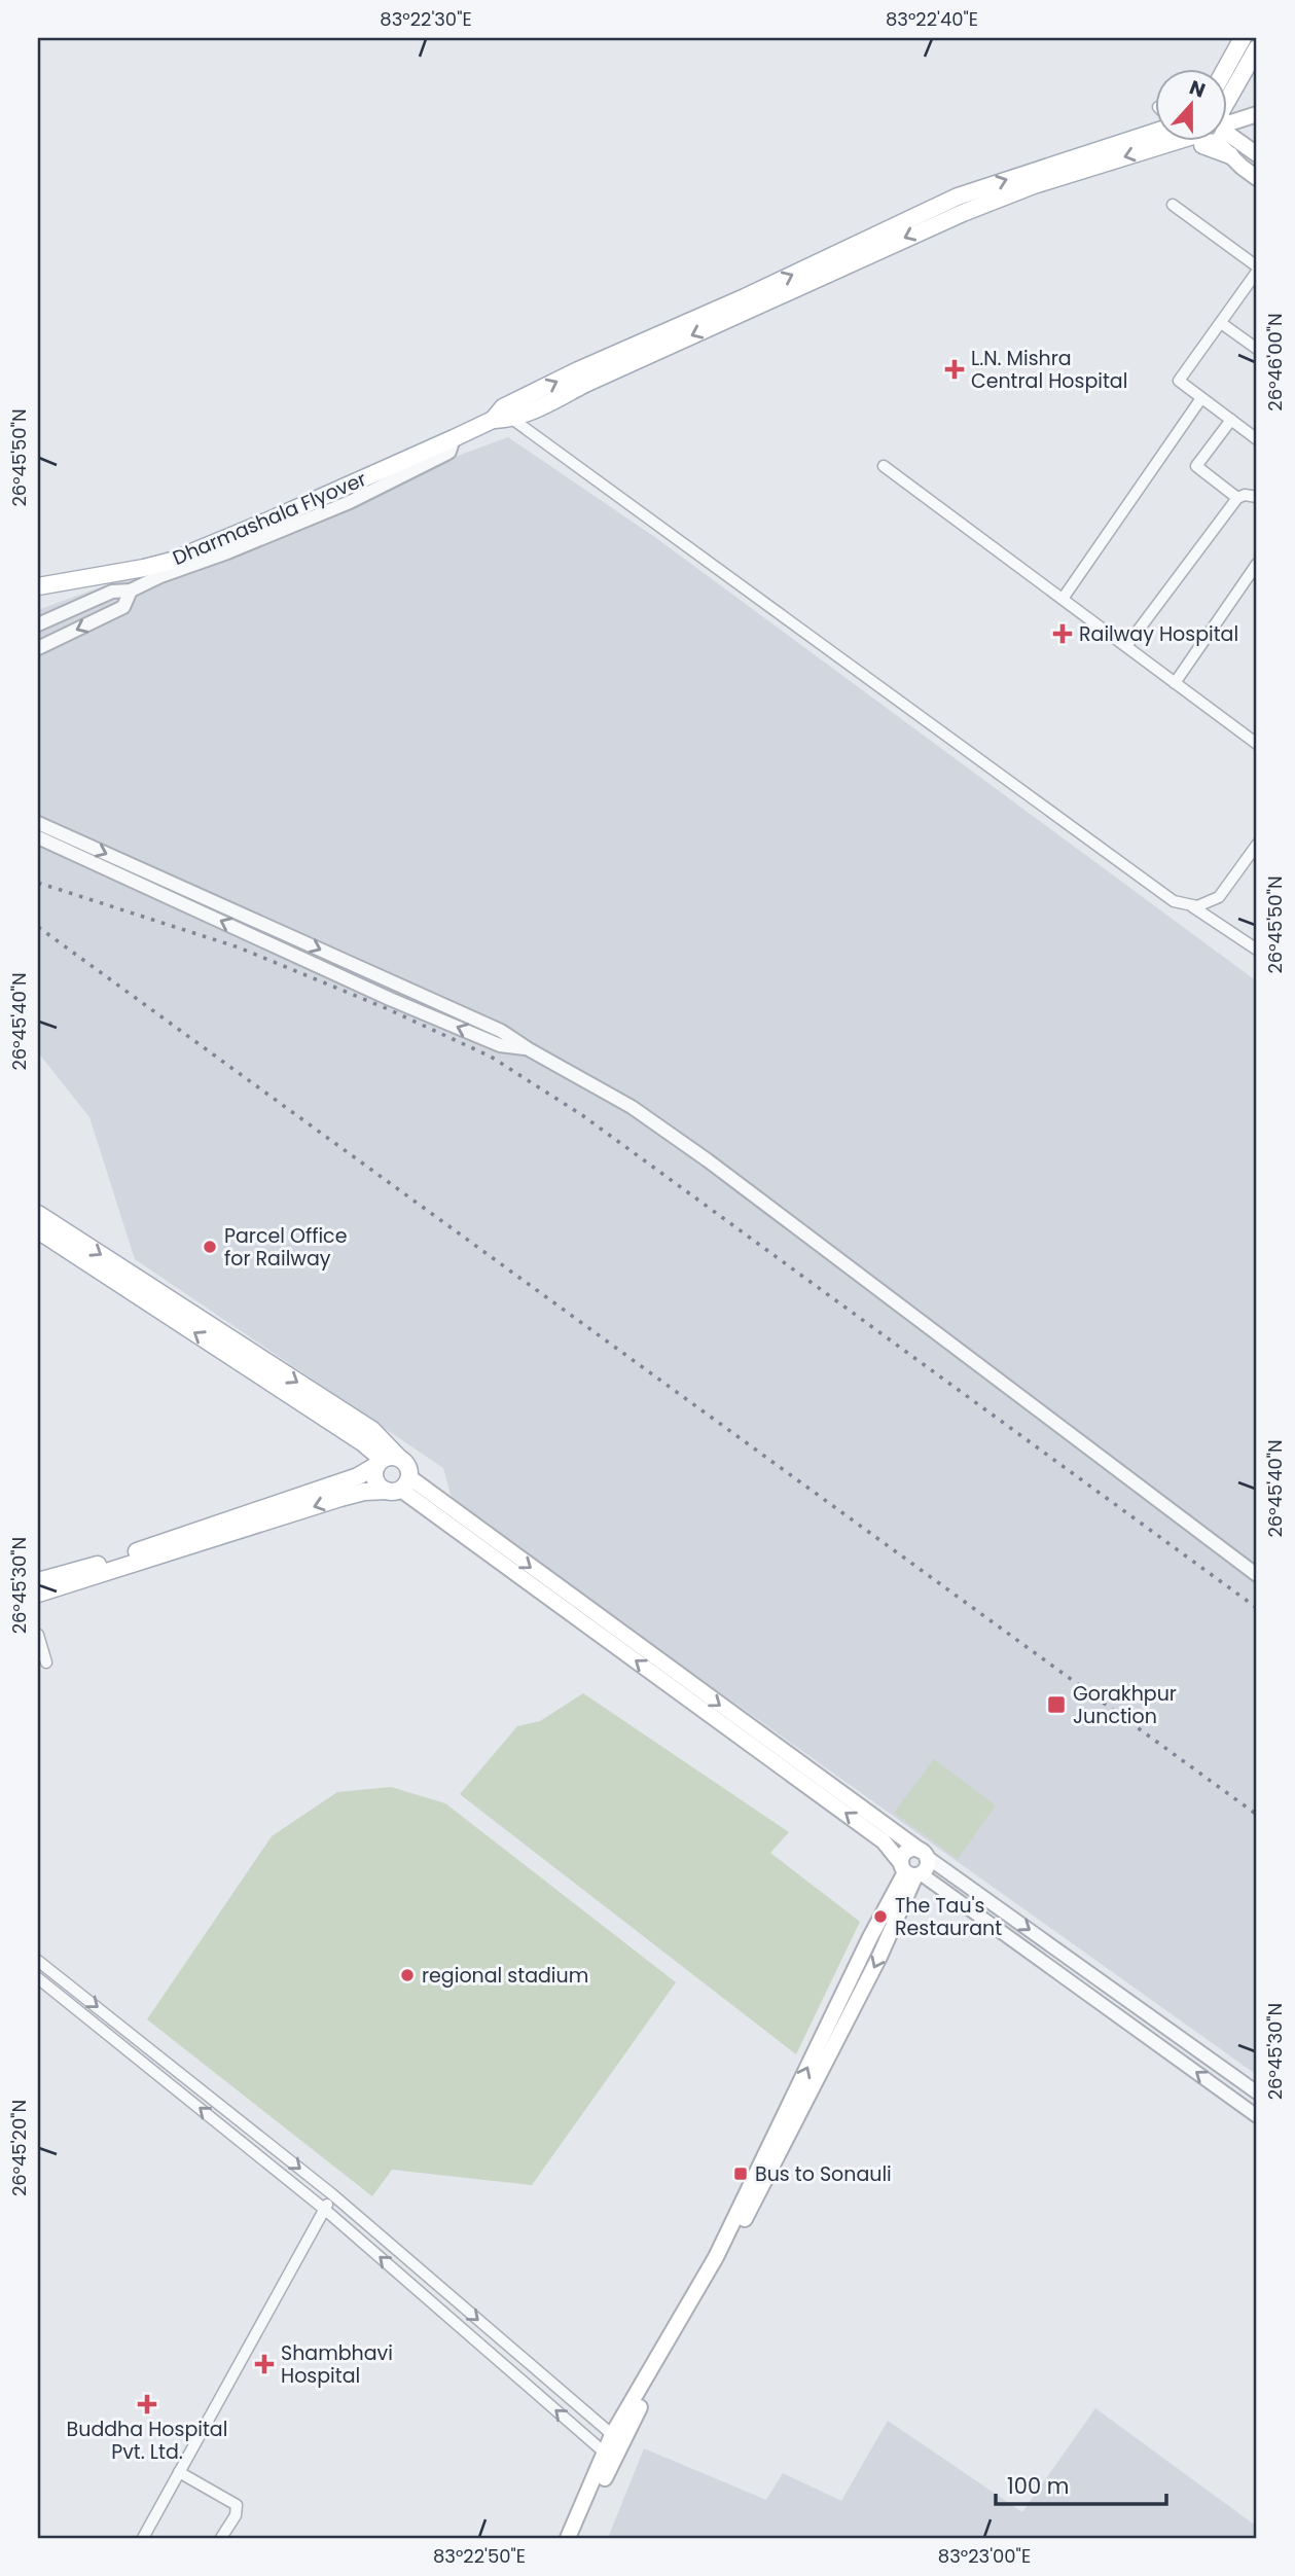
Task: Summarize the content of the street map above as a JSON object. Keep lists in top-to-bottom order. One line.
{"streets":{"main road":["Dharmashala Flyover"]},"places":{"health":["L.N. Mishra Central Hospital","Railway Hospital","Shambhavi Hospital","Buddha Hospital Pvt. Ltd."],"other":["Parcel Office for Railway","The Tau's Restaurant","regional stadium"],"transit":["Gorakhpur Junction","Bus to Sonauli"]},"scale_bar":"100 m","north":"top","coordinates":["83°22'30\"E","83°22'40\"E","26°46'00\"N","26°45'50\"N","26°45'40\"N","26°45'30\"N","26°45'20\"N","83°22'50\"E","83°23'00\"E"]}
